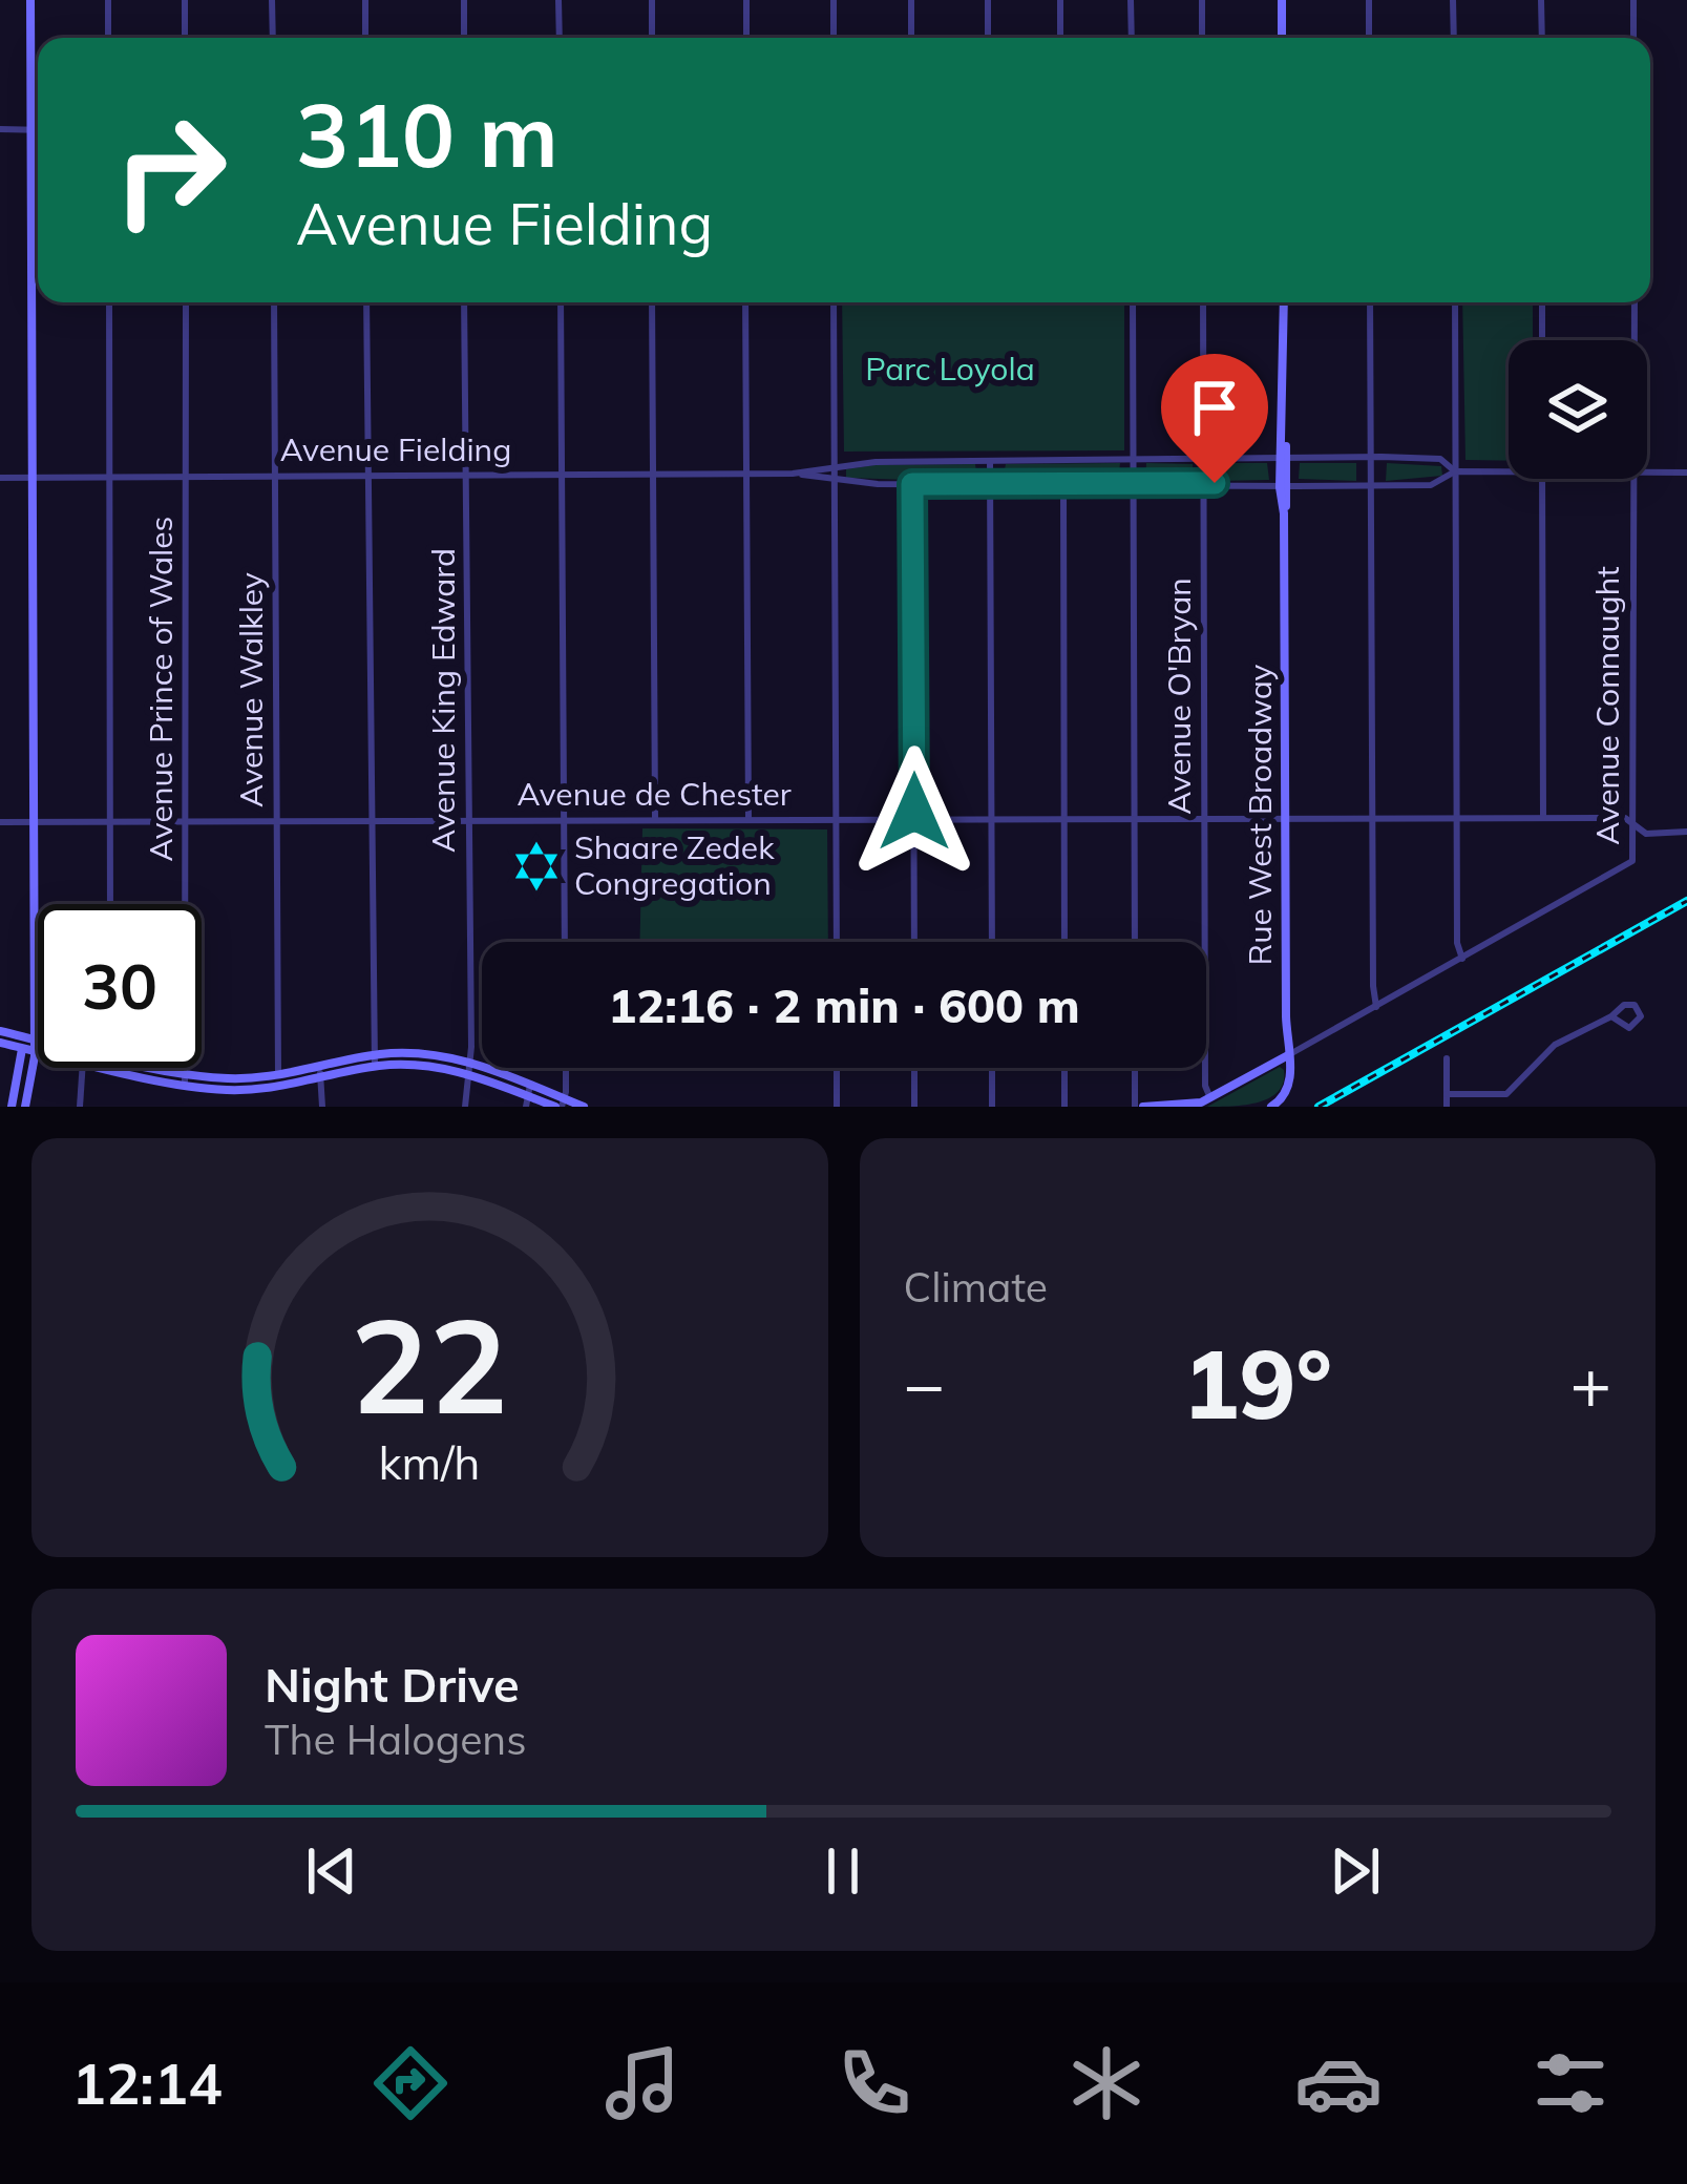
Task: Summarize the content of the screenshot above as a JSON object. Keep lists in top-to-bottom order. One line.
{"streets":{"main road":["Avenue Connaught","Rue West Broadway"],"street":["Avenue Fielding","Avenue Prince of Wales","Avenue Walkley","Avenue O'Bryan","Avenue King Edward","Avenue de Chester"]},"crossings":[["Avenue Fielding","Avenue Prince of Wales"],["Avenue Fielding","Avenue Walkley"],["Avenue Fielding","Avenue O'Bryan"],["Avenue Fielding","Avenue King Edward"],["Avenue Fielding","Rue West Broadway"],["Avenue Prince of Wales","Avenue de Chester"],["Avenue Walkley","Avenue de Chester"],["Avenue O'Bryan","Avenue Connaught"],["Avenue O'Bryan","Avenue de Chester"],["Avenue King Edward","Avenue de Chester"],["Avenue Connaught","Avenue de Chester"],["Avenue Connaught","Rue West Broadway"],["Avenue de Chester","Rue West Broadway"]],"parks":["Parc Loyola"],"places":{"synagogue":["Shaare Zedek Congregation"]},"page":{"turn":["310 m","Avenue Fielding"],"limit":"30","trip":"12:16 · 2 min · 600 m","tile":"Climate","heat":["−","19°","+"],"song":["Night Drive","The Halogens"],"tabs":"12:14","gauge":["22","km/h"]}}
